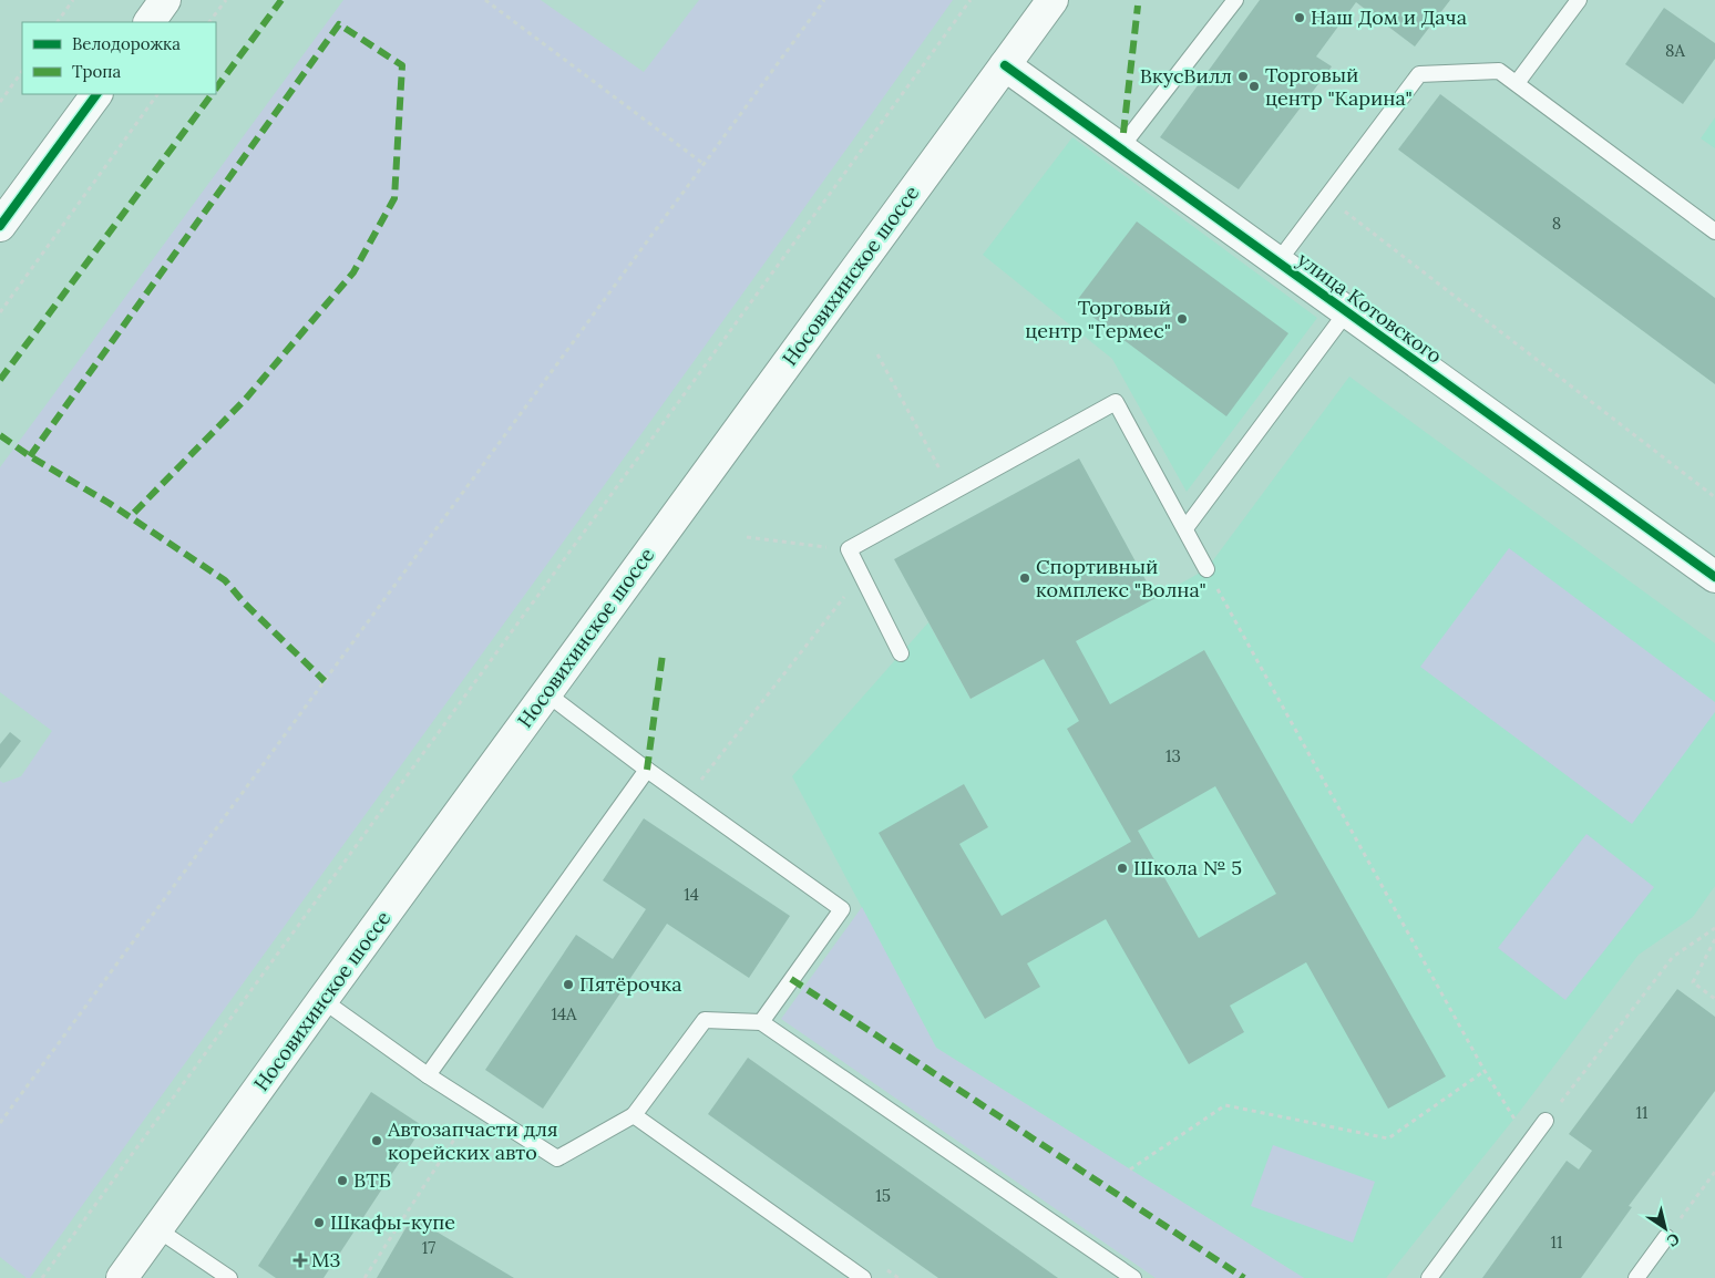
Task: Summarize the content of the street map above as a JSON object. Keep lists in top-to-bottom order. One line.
{"streets":{"main road":["Носовихинское шоссе","улица Котовского"]},"crossings":[["Носовихинское шоссе","улица Котовского"]],"places":{"other":["Наш Дом и Дача","ВкусВилл","Торговый центр \"Карина\"","Торговый центр \"Гермес\"","Спортивный комплекс \"Волна\"","Школа № 5","Пятёрочка","Автозапчасти для корейских авто","ВТБ","Шкафы-купе"],"health":["М3"]},"house_numbers":["8A","8","13","14","14А","11","15","11","17"],"legend":["Велодорожка","Тропа"],"north":"bottom right"}
